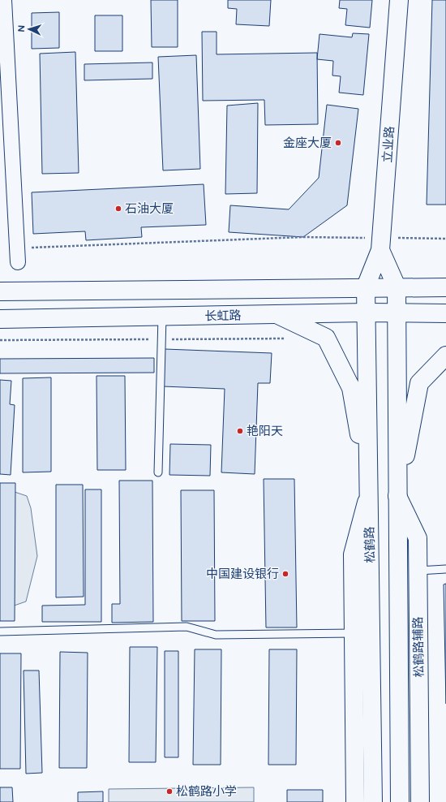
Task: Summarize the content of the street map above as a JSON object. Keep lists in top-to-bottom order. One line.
{"streets":{"main road":["立业路","长虹路","松鹤路","松鹤路辅路"]},"crossings":[["立业路","松鹤路"],["长虹路","松鹤路"]],"places":["金座大厦","石油大厦","艳阳天","中国建设银行","松鹤路小学"],"north":"left"}
